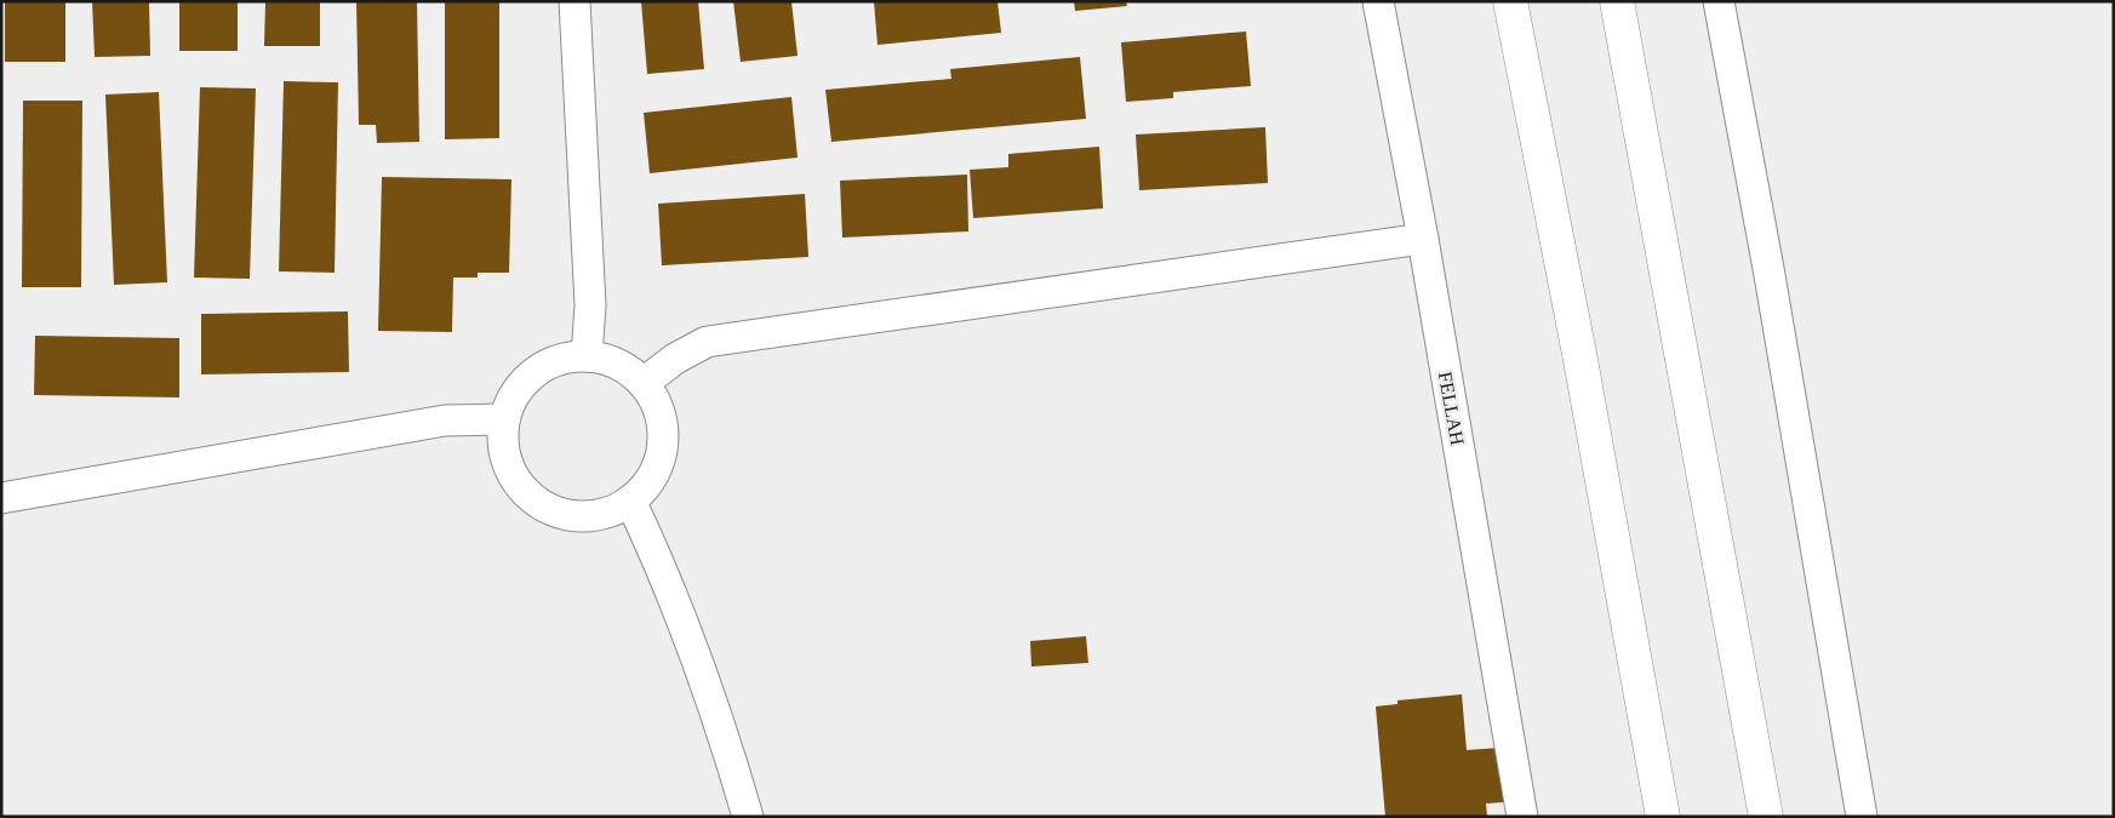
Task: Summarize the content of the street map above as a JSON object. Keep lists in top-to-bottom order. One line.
{"streets":{"street":["FELLAH"]}}
